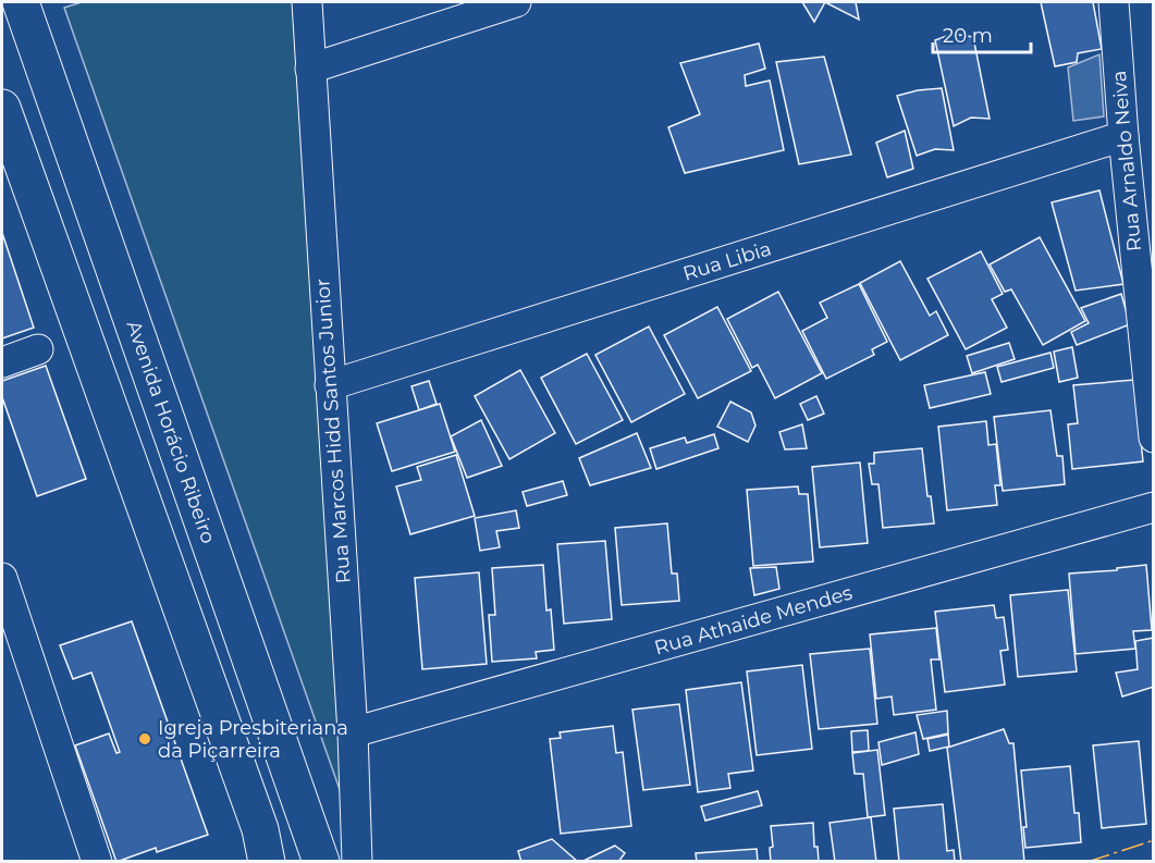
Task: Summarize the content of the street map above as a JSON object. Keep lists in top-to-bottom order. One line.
{"streets":{"street":["Rua Arnaldo Neiva","Rua Libia","Rua Marcos Hidd Santos Junior","Avenida Horácio Ribeiro","Rua Athaide Mendes"]},"crossings":[["Rua Arnaldo Neiva","Rua Libia"],["Rua Libia","Rua Marcos Hidd Santos Junior"],["Rua Marcos Hidd Santos Junior","Rua Athaide Mendes"]],"places":["Igreja Presbiteriana da Piçarreira"],"scale_bar":"20 m"}
